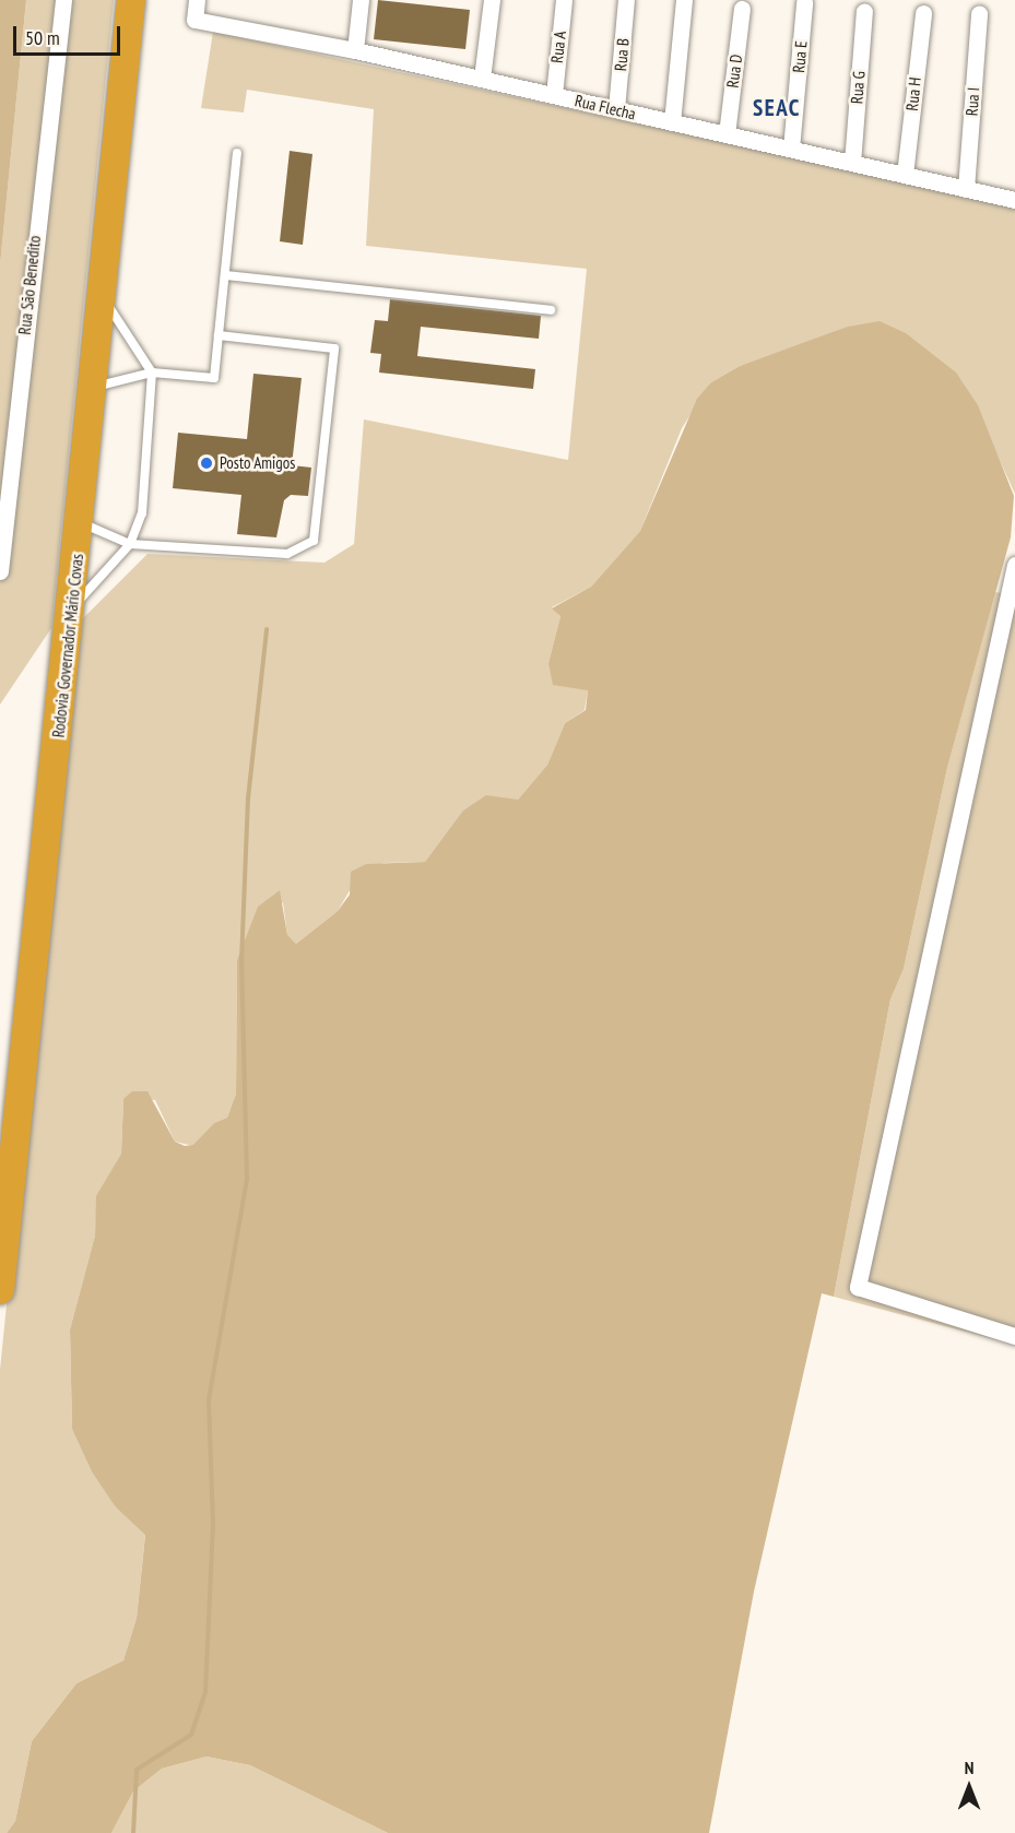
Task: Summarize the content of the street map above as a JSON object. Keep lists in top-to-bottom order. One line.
{"streets":{"highway":["Rodovia Governador Mário Covas"],"street":["Rua A","Rua B","Rua E","Rua D","Rua G","Rua H","Rua I","Rua Flecha","Rua São Benedito"]},"crossings":[["Rua A","Rua Flecha"],["Rua B","Rua Flecha"],["Rua E","Rua Flecha"],["Rua D","Rua Flecha"],["Rua G","Rua Flecha"],["Rua H","Rua Flecha"],["Rua I","Rua Flecha"]],"districts":["SEAC"],"places":["Posto Amigos"],"scale_bar":"50 m","north":"top"}
